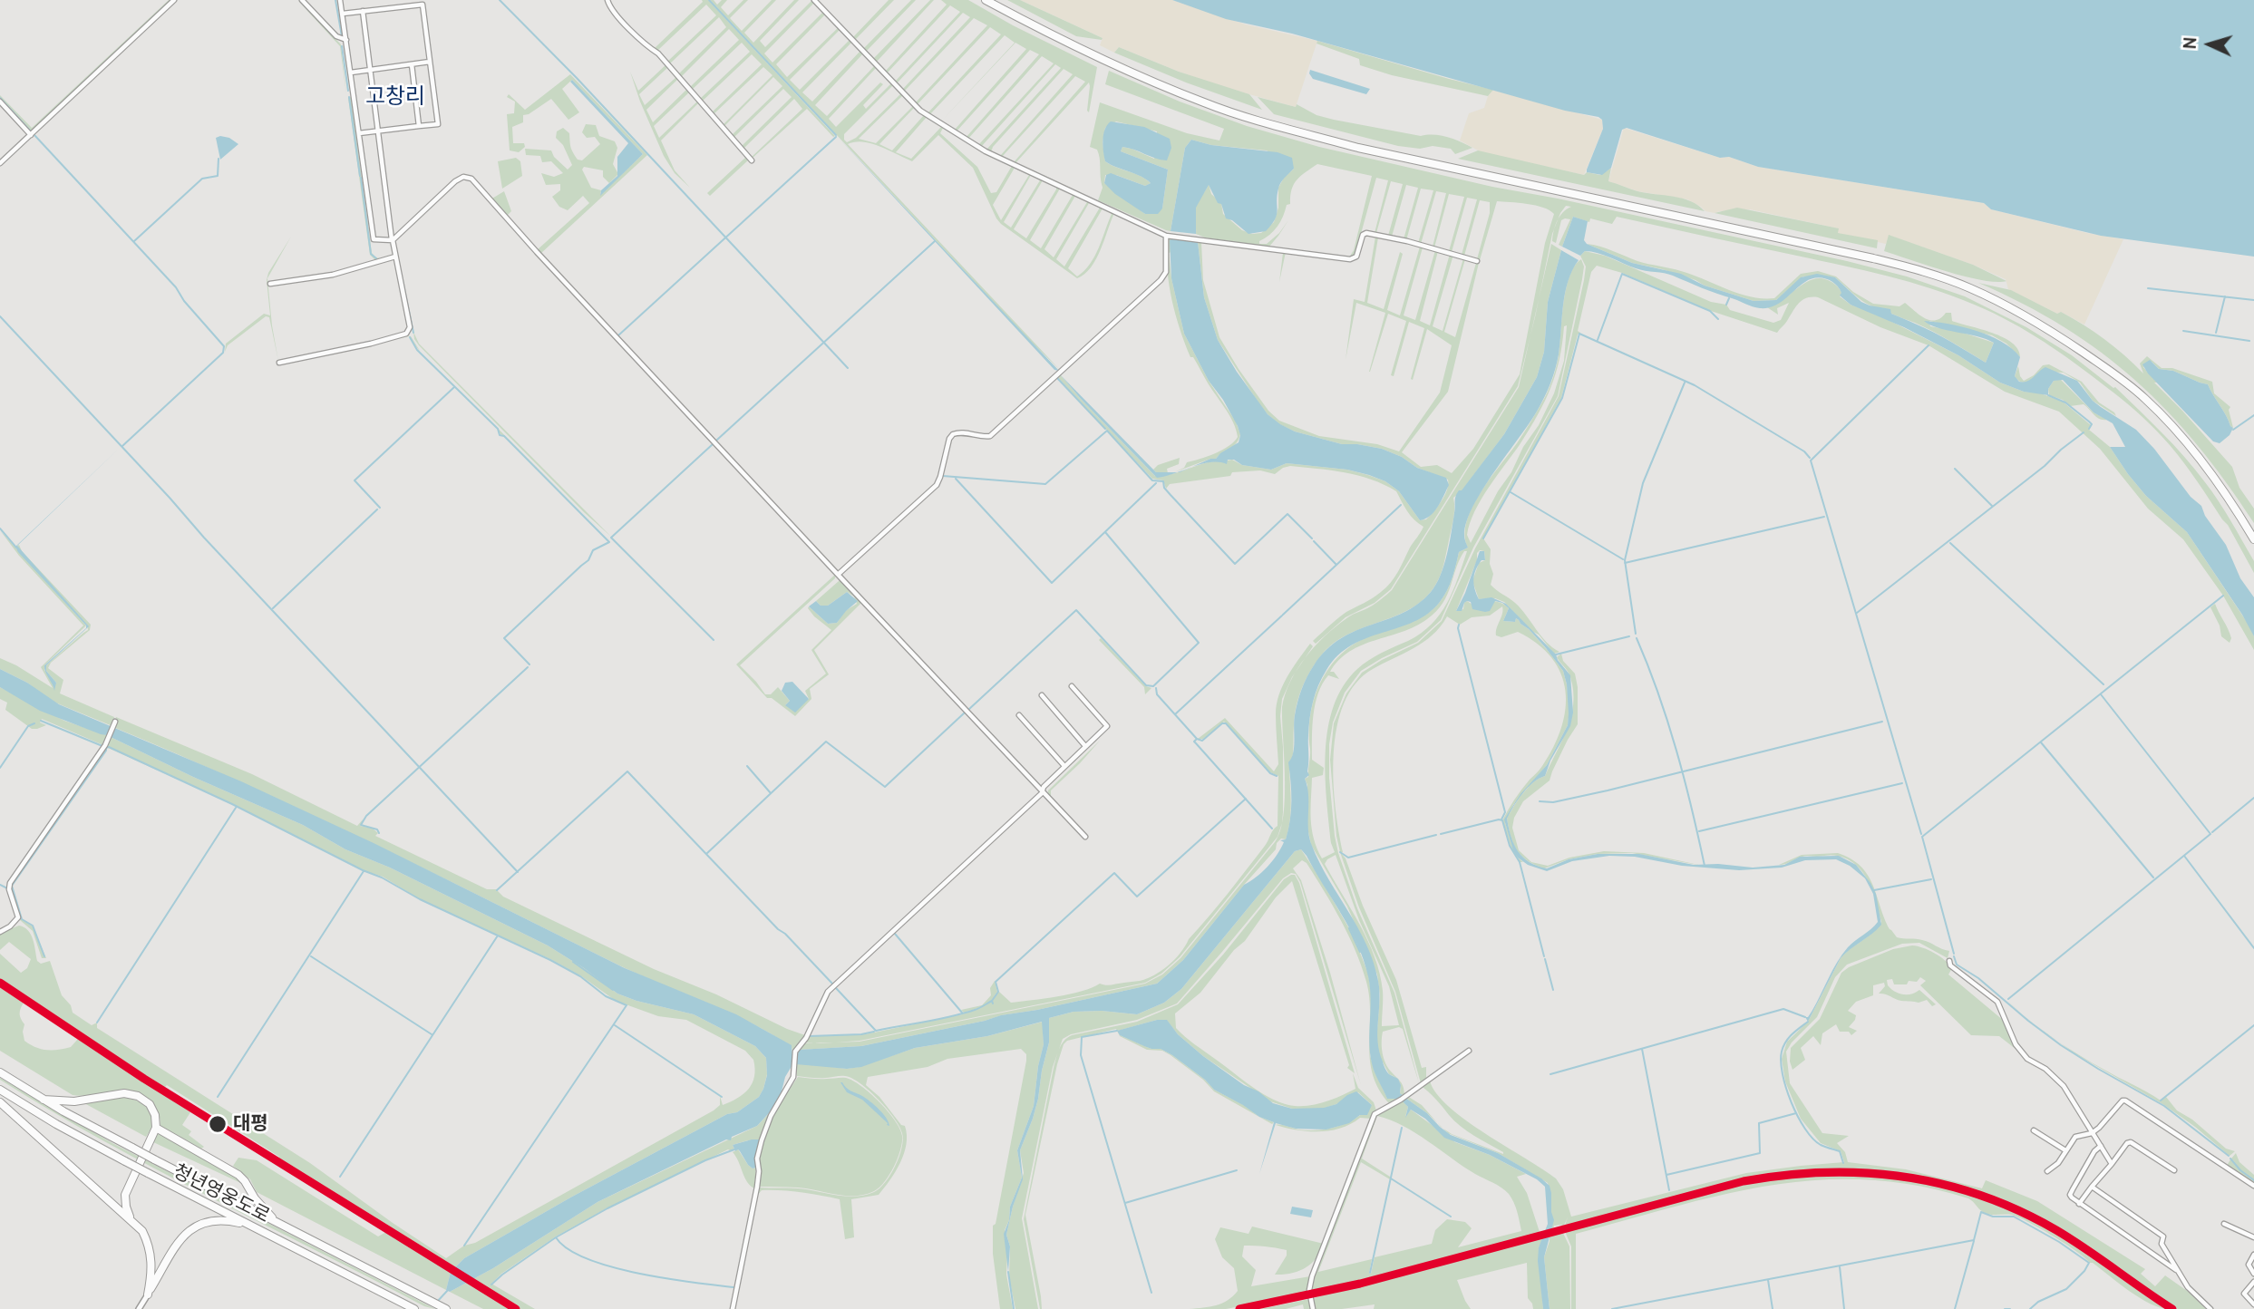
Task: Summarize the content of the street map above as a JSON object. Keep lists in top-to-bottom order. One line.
{"streets":{"highway":["청년영웅도로"]},"districts":["고창리"],"places":["대평"],"north":"left"}
